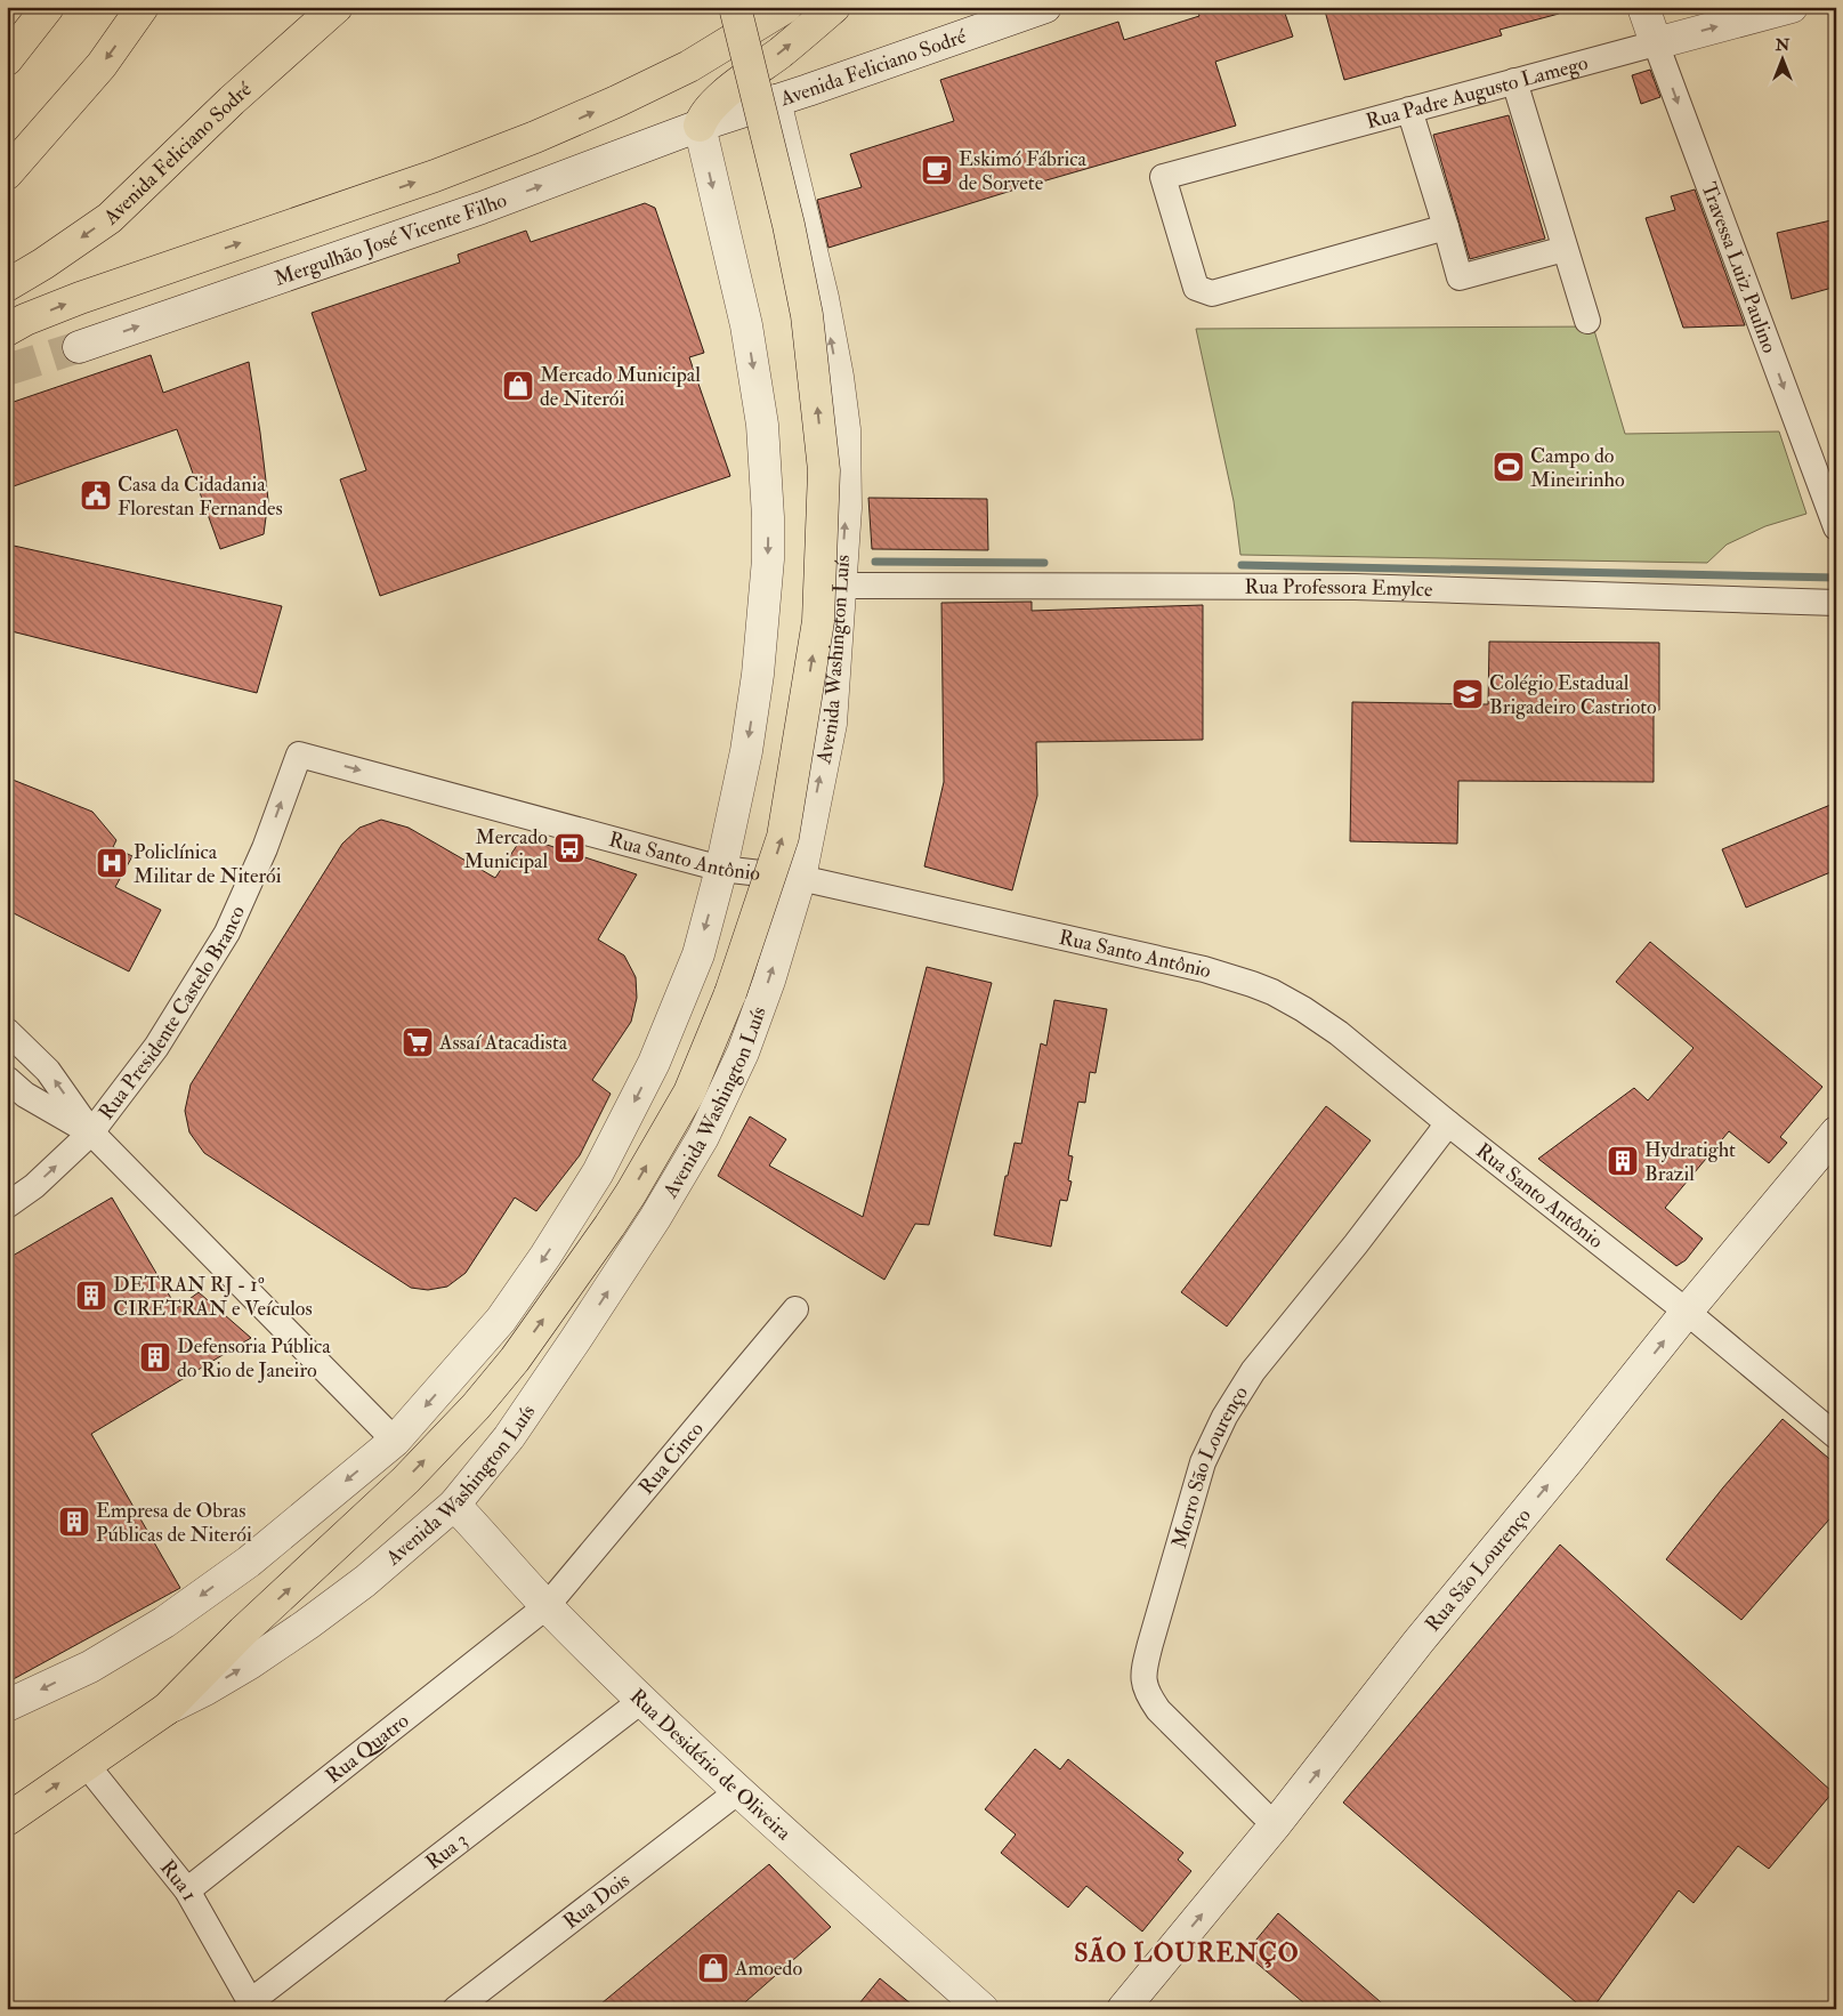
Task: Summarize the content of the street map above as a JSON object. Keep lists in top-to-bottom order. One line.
{"streets":{"main road":["Avenida Feliciano Sodré","Avenida Washington Luís"],"street":["Rua Padre Augusto Lamego","Mergulhão José Vicente Filho","Travessa Luiz Paulino","Rua Professora Emylce","Rua Santo Antônio","Rua Presidente Castelo Branco","Rua Cinco","Morro São Lourenço","Rua São Lourenço","Rua Quatro","Rua Desidério de Oliveira","Rua 3","Rua 1","Rua Dois"]},"crossings":[["Avenida Feliciano Sodré","Mergulhão José Vicente Filho"],["Avenida Feliciano Sodré","Avenida Washington Luís"],["Rua Padre Augusto Lamego","Travessa Luiz Paulino"],["Rua Professora Emylce","Avenida Washington Luís"],["Avenida Washington Luís","Rua Santo Antônio"],["Avenida Washington Luís","Rua Desidério de Oliveira"],["Avenida Washington Luís","Rua 1"],["Rua Santo Antônio","Rua Presidente Castelo Branco"],["Rua Santo Antônio","Morro São Lourenço"],["Rua Santo Antônio","Rua São Lourenço"],["Rua Cinco","Rua Quatro"],["Rua Cinco","Rua Desidério de Oliveira"],["Morro São Lourenço","Rua São Lourenço"],["Rua Quatro","Rua Desidério de Oliveira"],["Rua Quatro","Rua 1"],["Rua Desidério de Oliveira","Rua 3"],["Rua Desidério de Oliveira","Rua Dois"],["Rua 3","Rua 1"]],"one_way":["Mergulhão José Vicente Filho","Rua Presidente Castelo Branco","Rua São Lourenço"],"districts":["SÃO LOURENÇO"],"places":{"cafe":["Eskimó Fábrica de Sorvete"],"shop":["Mercado Municipal de Niterói","Amoedo"],"sports":["Campo do Mineirinho"],"public building":["Casa da Cidadania Florestan Fernandes"],"school or university":["Colégio Estadual Brigadeiro Castrioto"],"bus stop":["Mercado Municipal"],"hospital":["Policlínica Militar de Niterói"],"supermarket":["Assaí Atacadista"],"building":["Hydratight Brazil","DETRAN RJ - 1º CIRETRAN e Veículos","Defensoria Pública do Rio de Janeiro","Empresa de Obras Públicas de Niterói"]},"north":"top"}
